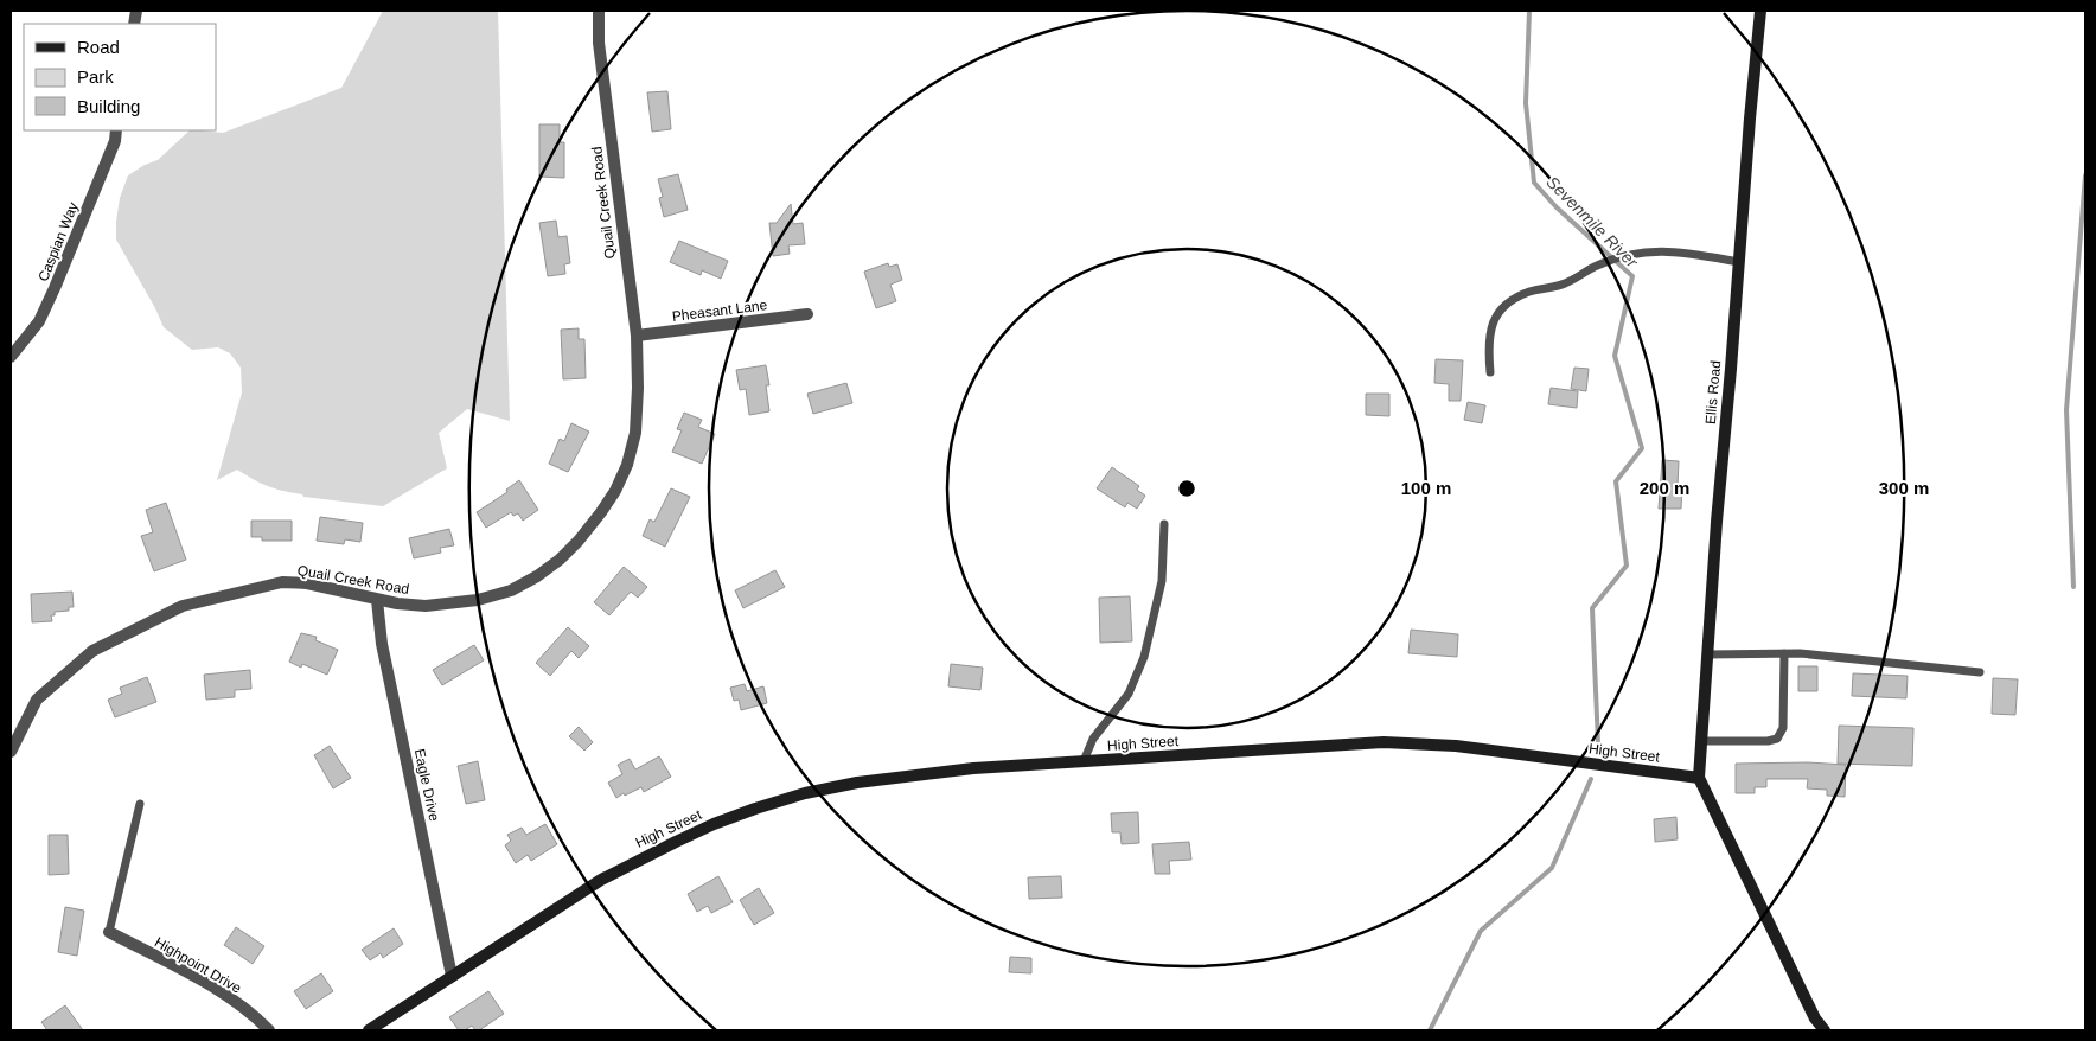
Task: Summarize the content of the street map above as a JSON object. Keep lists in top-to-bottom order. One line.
{"streets":{"street":["Quail Creek Road","Caspian Way","Pheasant Lane","Ellis Road","High Street","Eagle Drive","Highpoint Drive"]},"crossings":[["Quail Creek Road","Pheasant Lane"],["Quail Creek Road","Eagle Drive"],["Ellis Road","High Street"],["High Street","Eagle Drive"]],"water":["Sevenmile River"],"legend":["Road","Park","Building"],"rings":["100 m","200 m","300 m"]}
